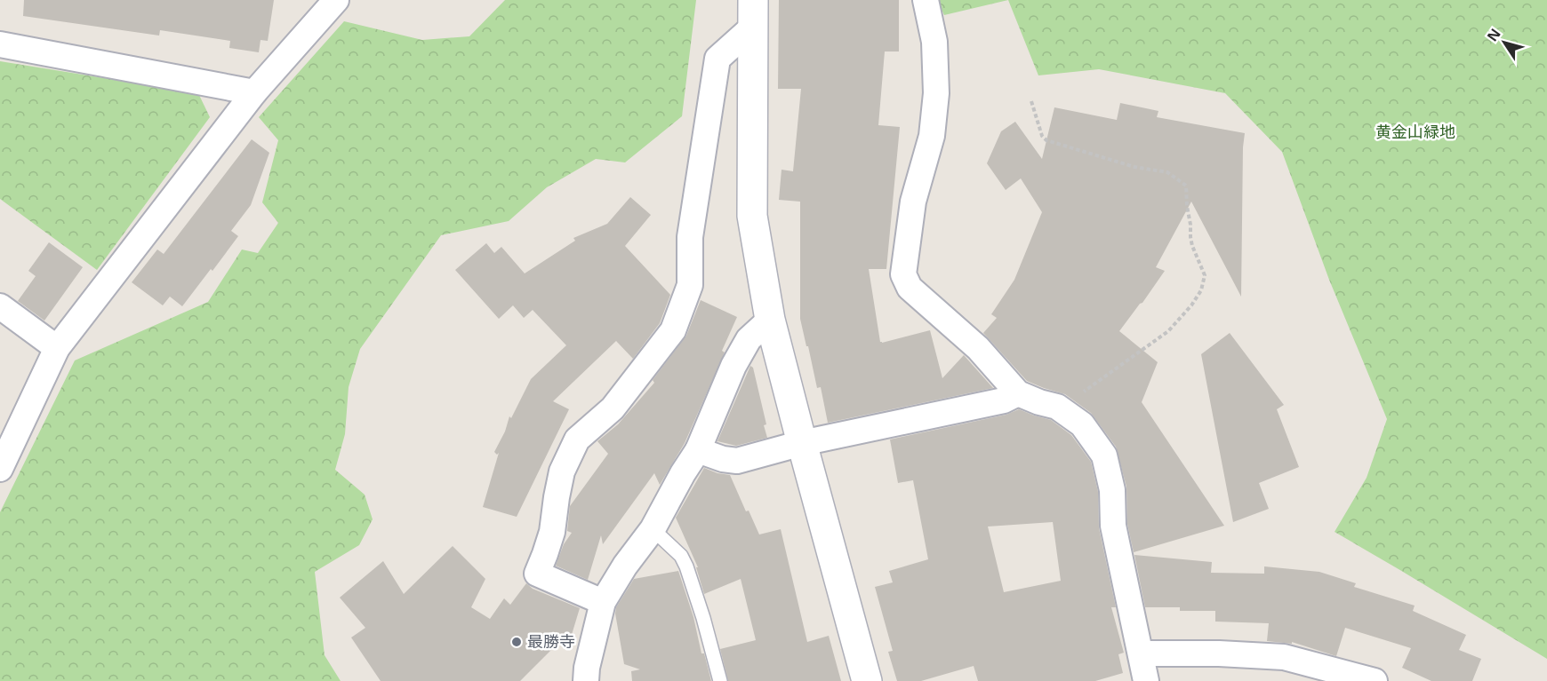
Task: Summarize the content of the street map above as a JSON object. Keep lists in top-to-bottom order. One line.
{"parks":["黄金山緑地"],"places":["最勝寺"],"north":"top left"}
